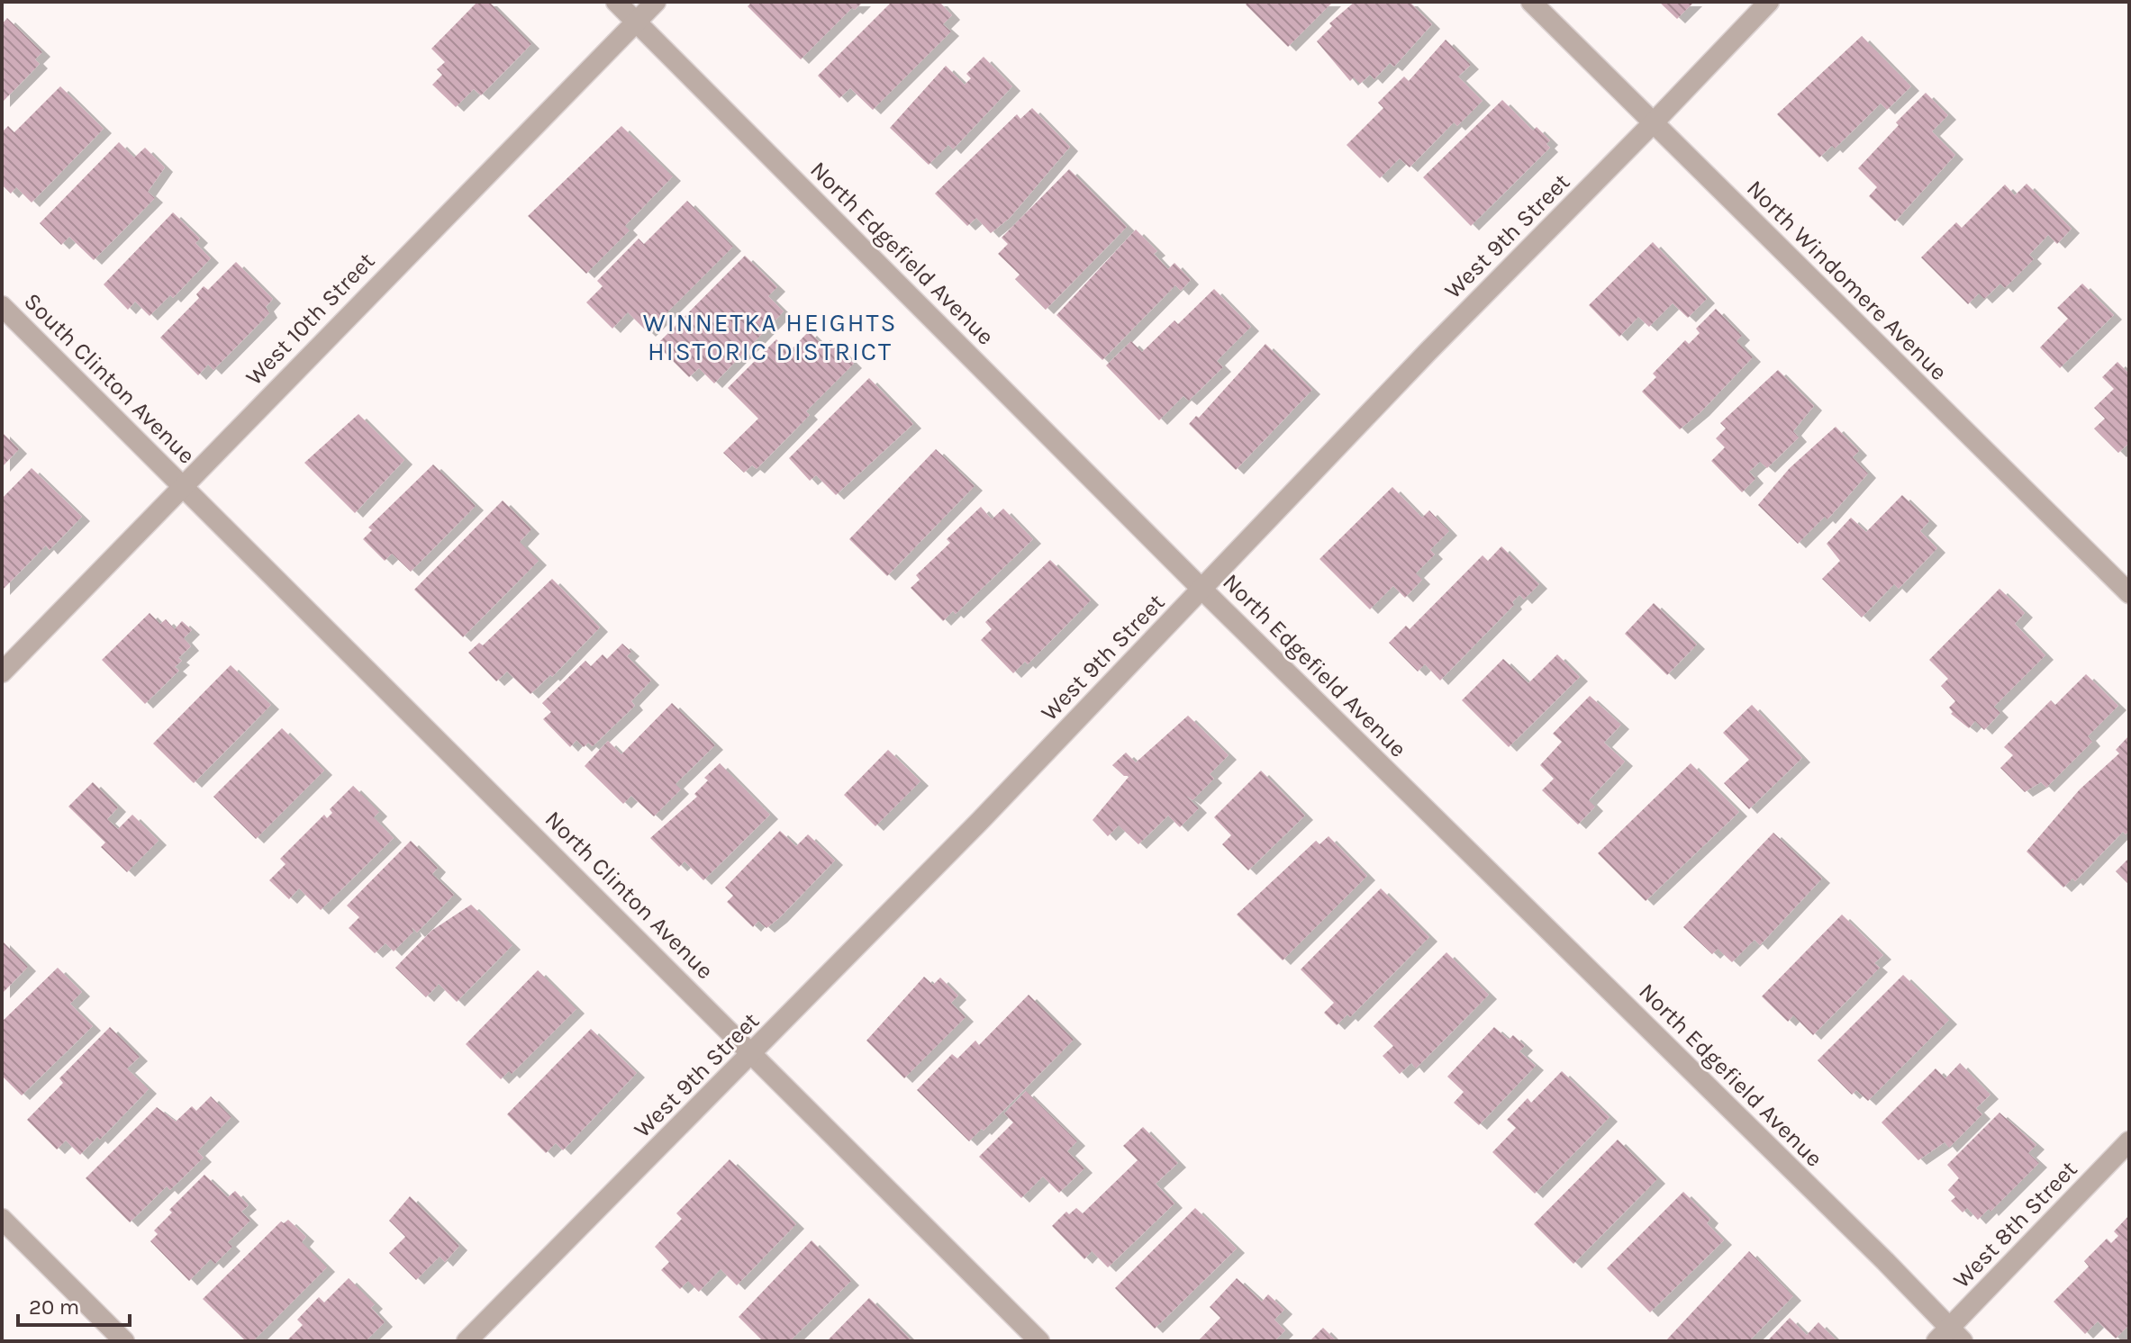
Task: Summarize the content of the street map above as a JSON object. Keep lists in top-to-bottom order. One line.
{"streets":{"street":["West 9th Street","North Edgefield Avenue","North Windomere Avenue","West 10th Street","South Clinton Avenue","North Clinton Avenue","West 8th Street"]},"crossings":[["West 9th Street","North Edgefield Avenue"],["West 9th Street","North Windomere Avenue"],["West 9th Street","North Clinton Avenue"],["North Edgefield Avenue","West 10th Street"],["North Edgefield Avenue","West 8th Street"],["West 10th Street","South Clinton Avenue"],["West 10th Street","North Clinton Avenue"],["South Clinton Avenue","North Clinton Avenue"]],"districts":["WINNETKA HEIGHTS HISTORIC DISTRICT"],"scale_bar":"20 m"}
